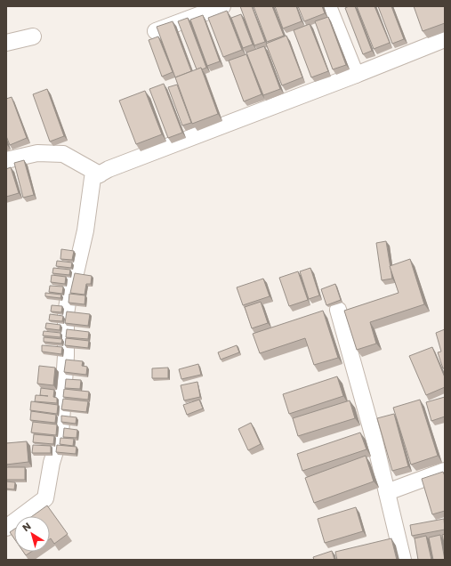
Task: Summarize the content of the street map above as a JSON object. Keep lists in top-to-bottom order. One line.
{"north":"top left"}
